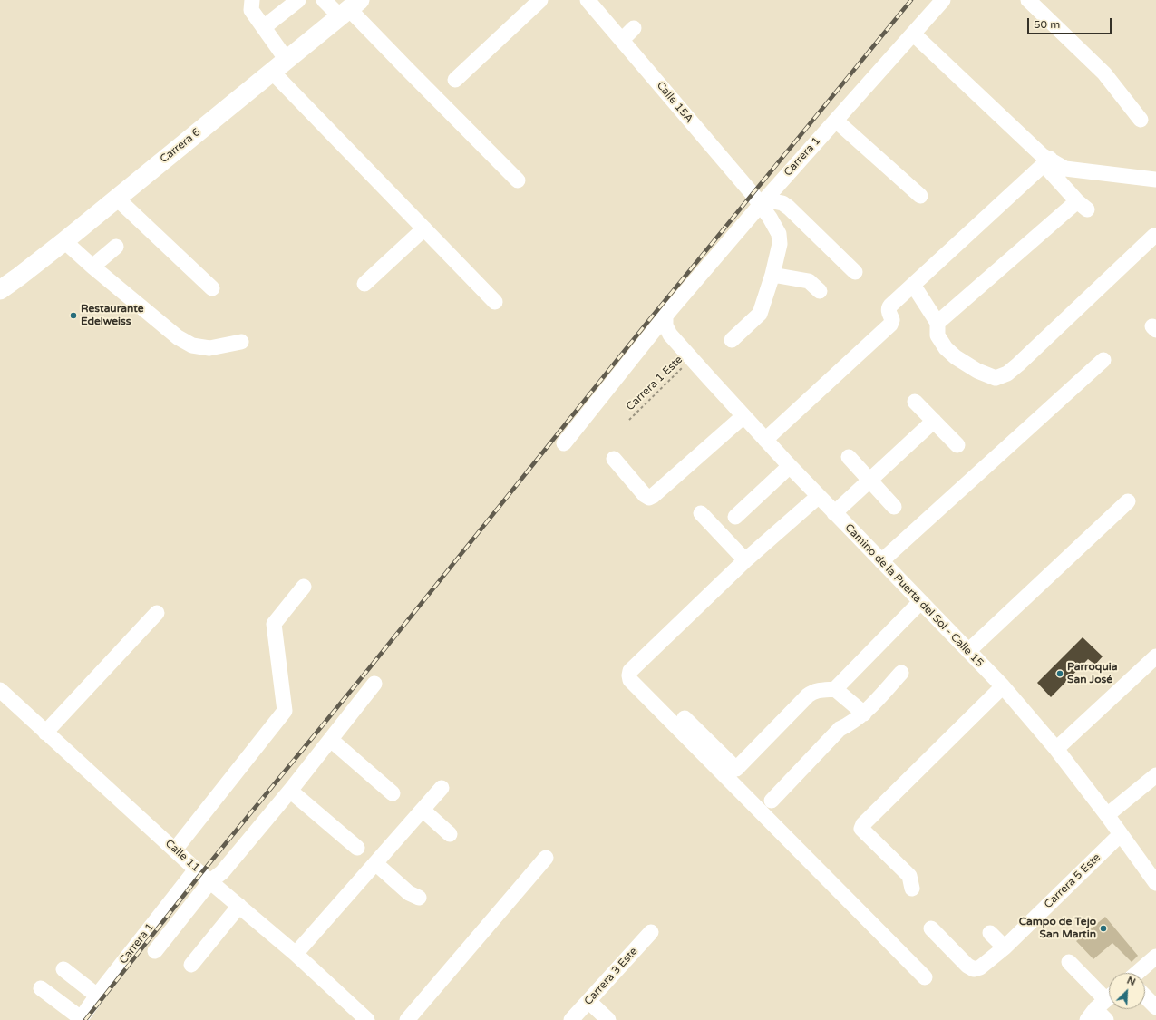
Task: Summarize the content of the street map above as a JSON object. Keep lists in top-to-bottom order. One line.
{"streets":{"main road":["Carrera 6"],"street":["Calle 15A","Carrera 1","Camino de la Puerta del Sol - Calle 15","Calle 11","Carrera 5 Este","Carrera 3 Este"],"path":["Carrera 1 Este"]},"crossings":[["Calle 15A","Carrera 1"],["Carrera 1","Camino de la Puerta del Sol - Calle 15"],["Carrera 1","Calle 11"],["Carrera 1 Este","Camino de la Puerta del Sol - Calle 15"],["Camino de la Puerta del Sol - Calle 15","Carrera 5 Este"]],"places":["Restaurante Edelweiss","Parroquia San José","Campo de Tejo San Martin"],"scale_bar":"50 m","north":"top right"}
